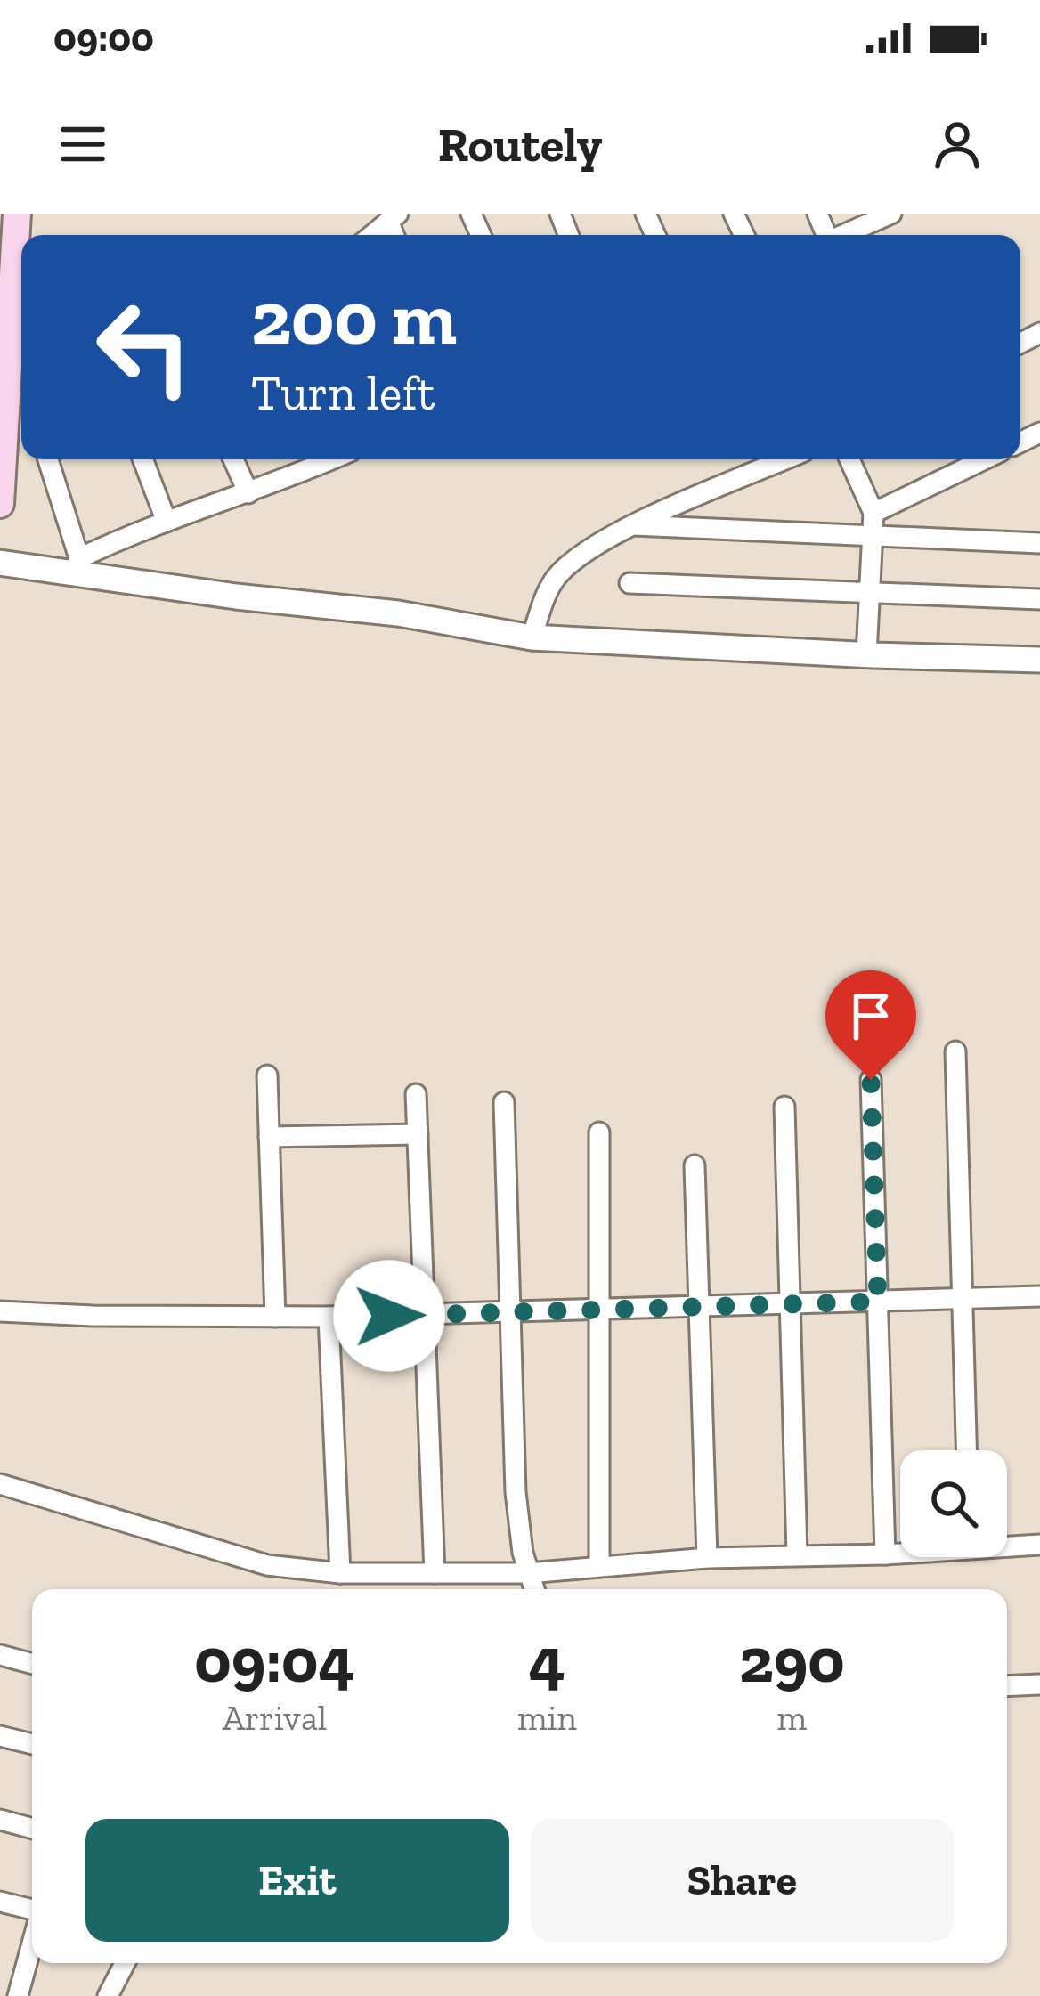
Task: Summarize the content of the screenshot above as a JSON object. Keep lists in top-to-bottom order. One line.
{"page":{"status":"09:00","header":"Routely","turn":["200 m","Turn left"],"eta":["09:04","Arrival","4","min","290","m"],"buttons":["Exit","Share"]}}
